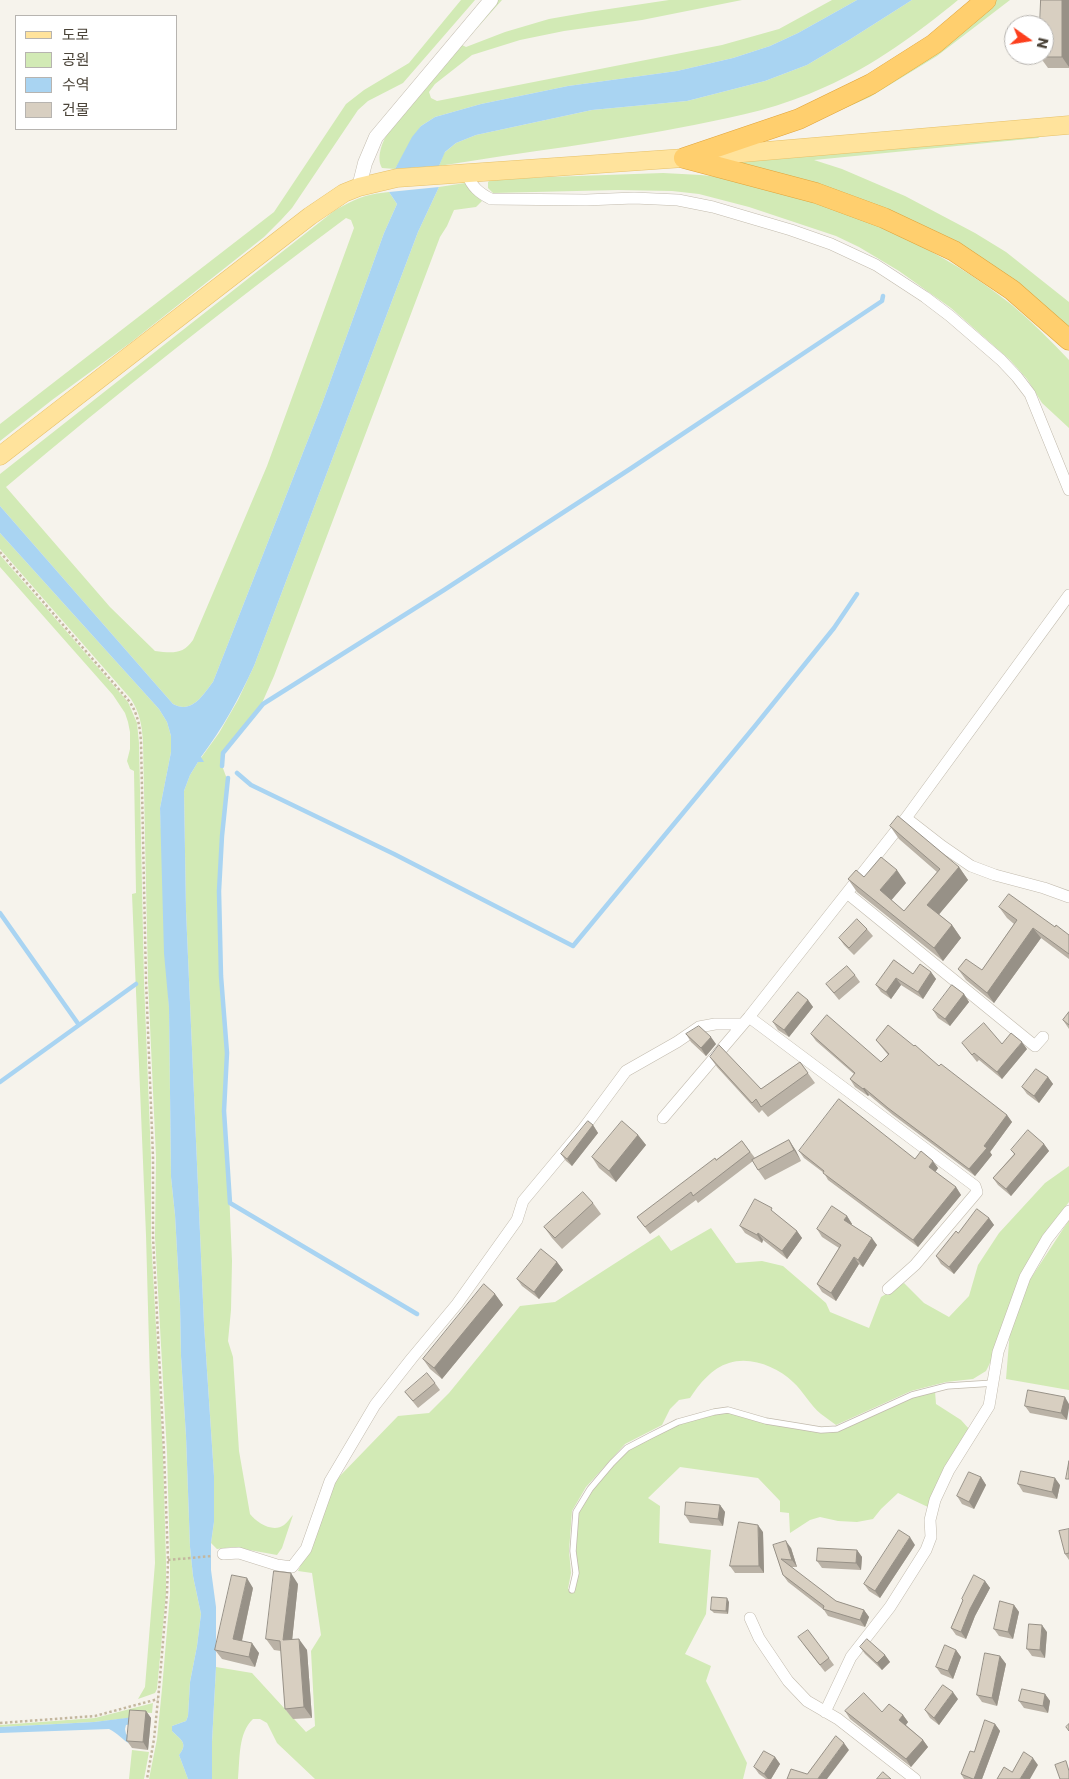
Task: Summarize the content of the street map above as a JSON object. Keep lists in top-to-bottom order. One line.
{"legend":["도로","공원","수역","건물"],"north":"right"}
